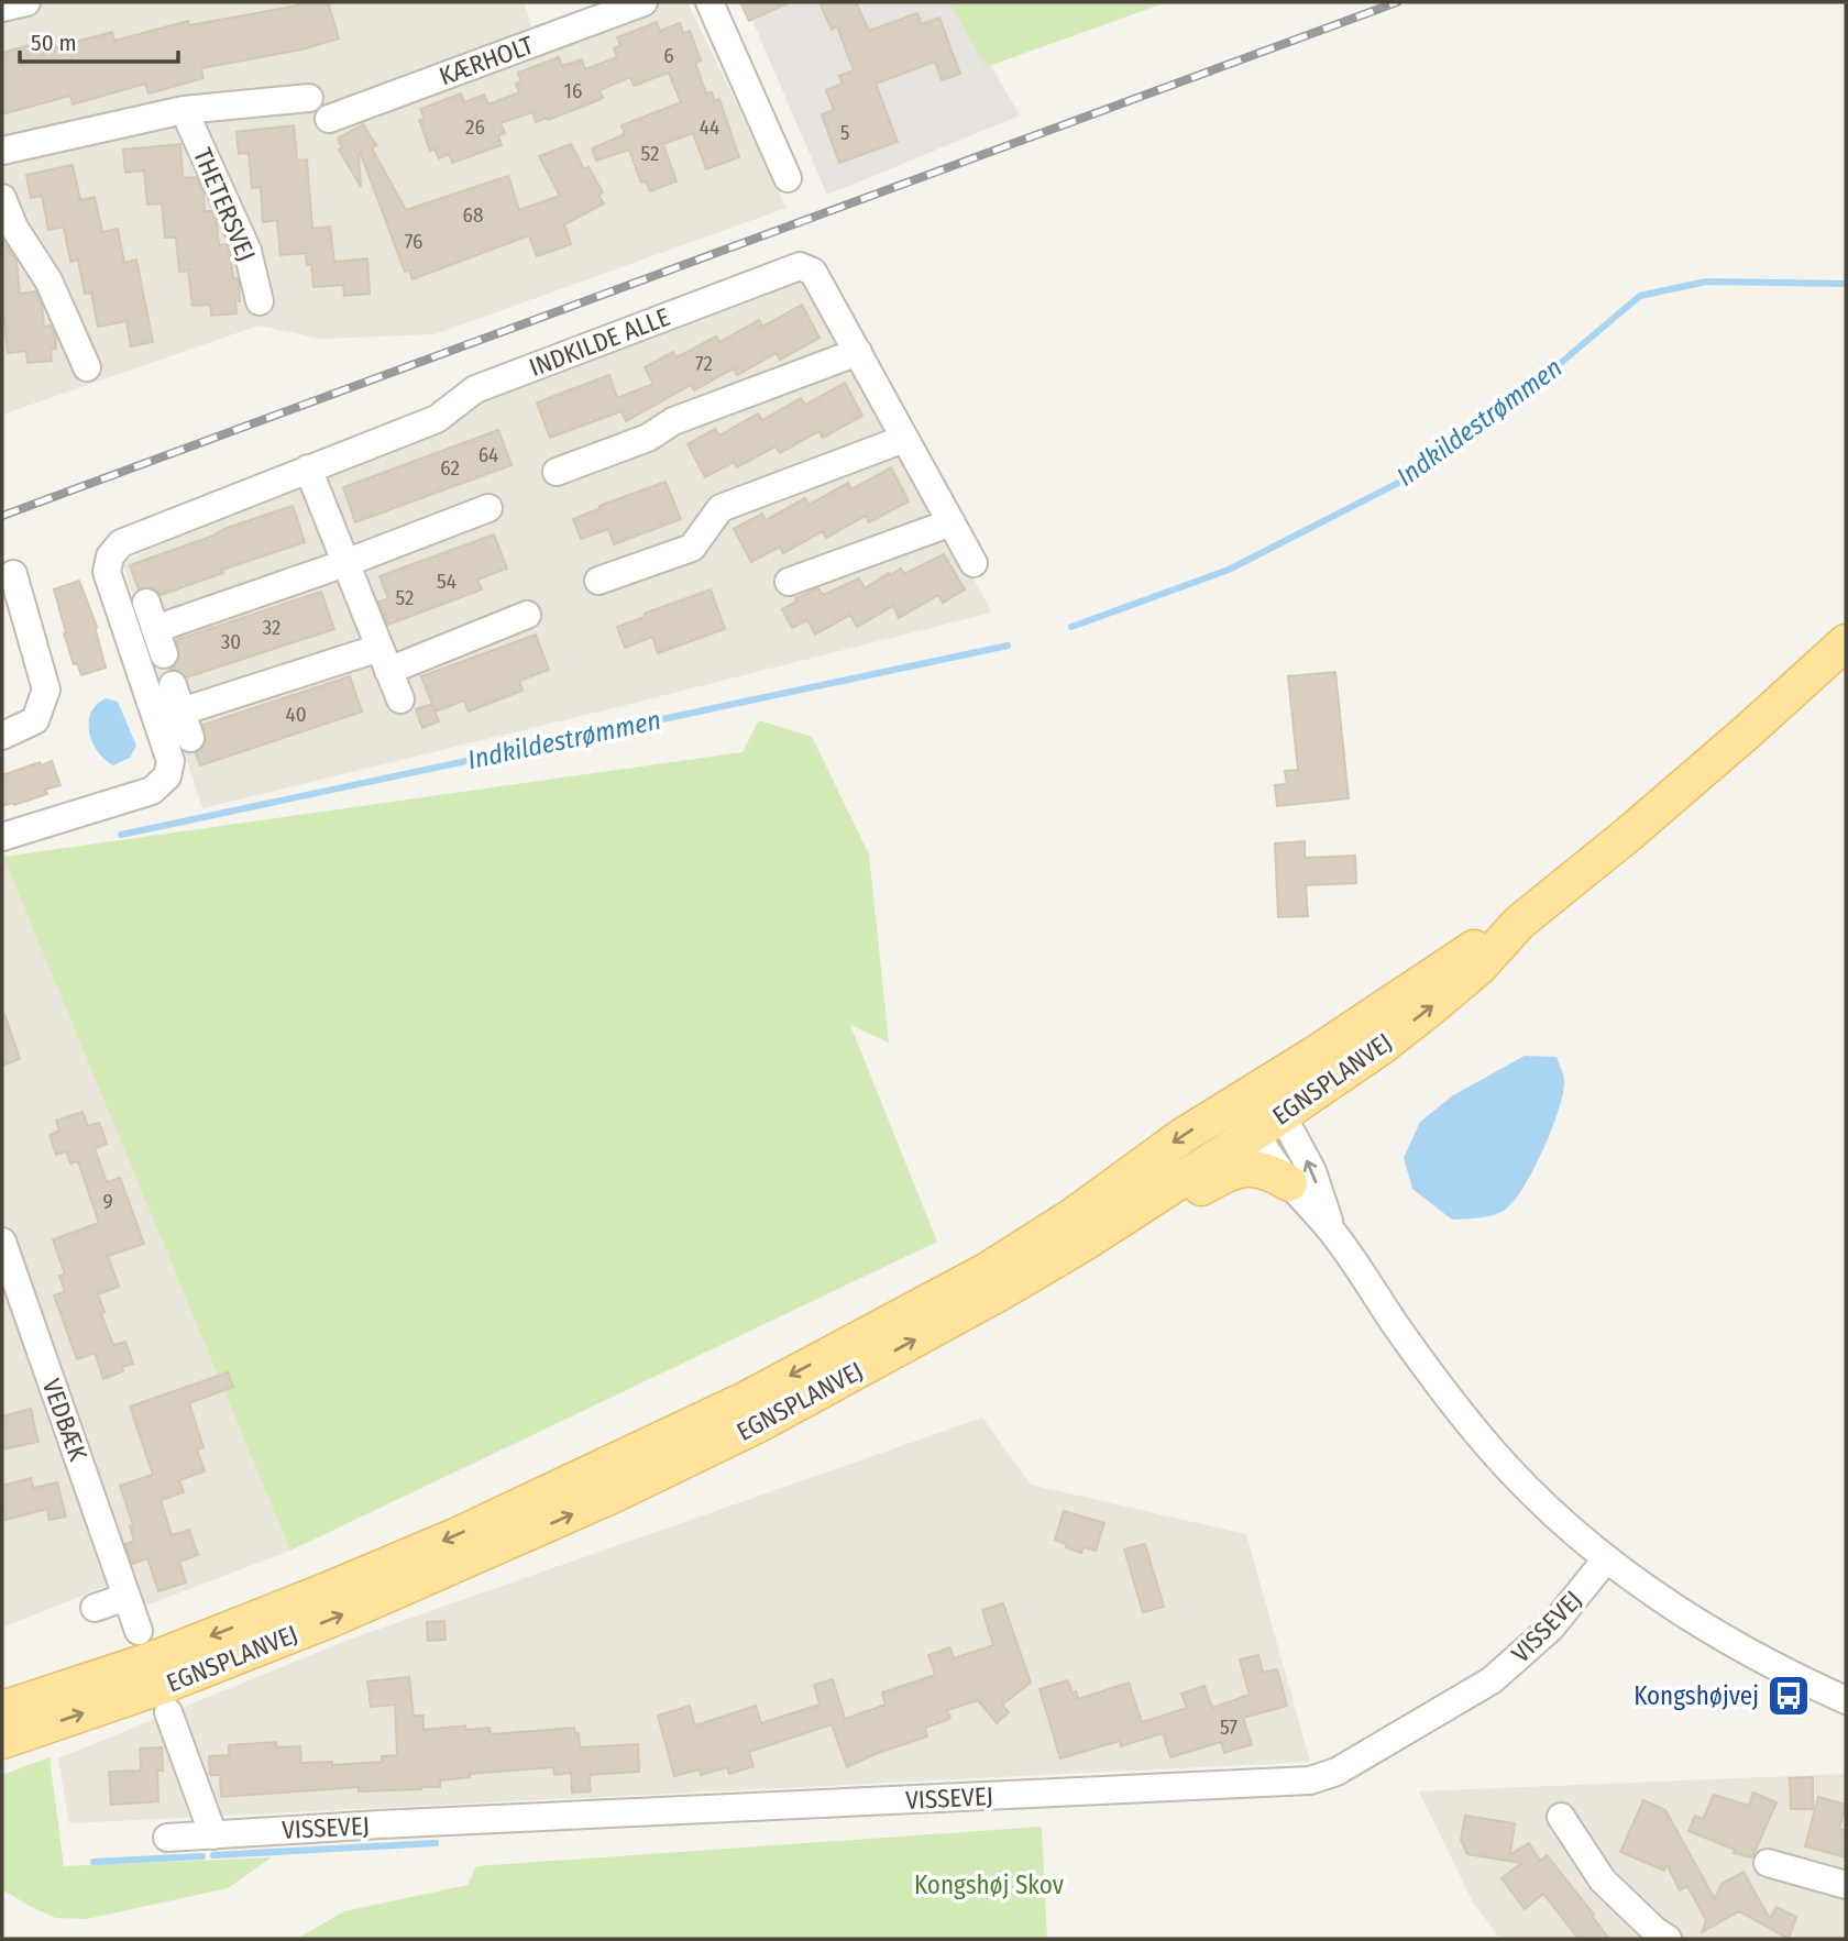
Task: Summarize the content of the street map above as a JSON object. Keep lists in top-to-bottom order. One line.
{"streets":{"main road":["EGNSPLANVEJ"],"street":["KÆRHOLT","THETERSVEJ","INDKILDE ALLE","VEDBÆK","VISSEVEJ"]},"water":["Indkildestrømmen"],"parks":["Kongshøj Skov"],"places":{"bus stop":["Kongshøjvej"]},"house_numbers":["6","16","26","44","5","52","68","76","72","64","62","54","52","32","30","40","9","57"],"scale_bar":"50 m"}
